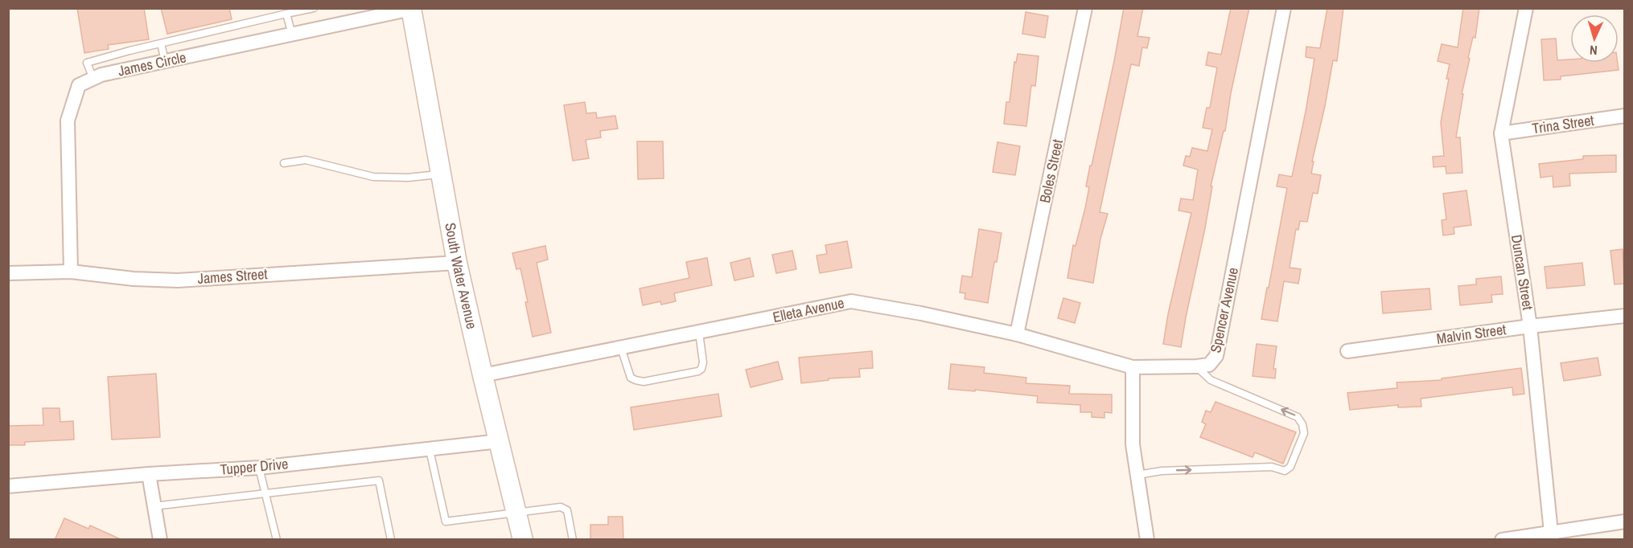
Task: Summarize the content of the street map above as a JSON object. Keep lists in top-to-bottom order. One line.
{"streets":{"main road":["South Water Avenue"],"street":["James Circle","Trina Street","Boles Street","Duncan Street","James Street","Elleta Avenue","Spencer Avenue","Malvin Street","Tupper Drive"]},"crossings":[["James Circle","South Water Avenue"],["James Circle","James Street"],["Trina Street","Duncan Street"],["Boles Street","Elleta Avenue"],["Duncan Street","Malvin Street"],["South Water Avenue","James Street"],["South Water Avenue","Elleta Avenue"],["South Water Avenue","Tupper Drive"],["Elleta Avenue","Spencer Avenue"]],"north":"bottom"}
